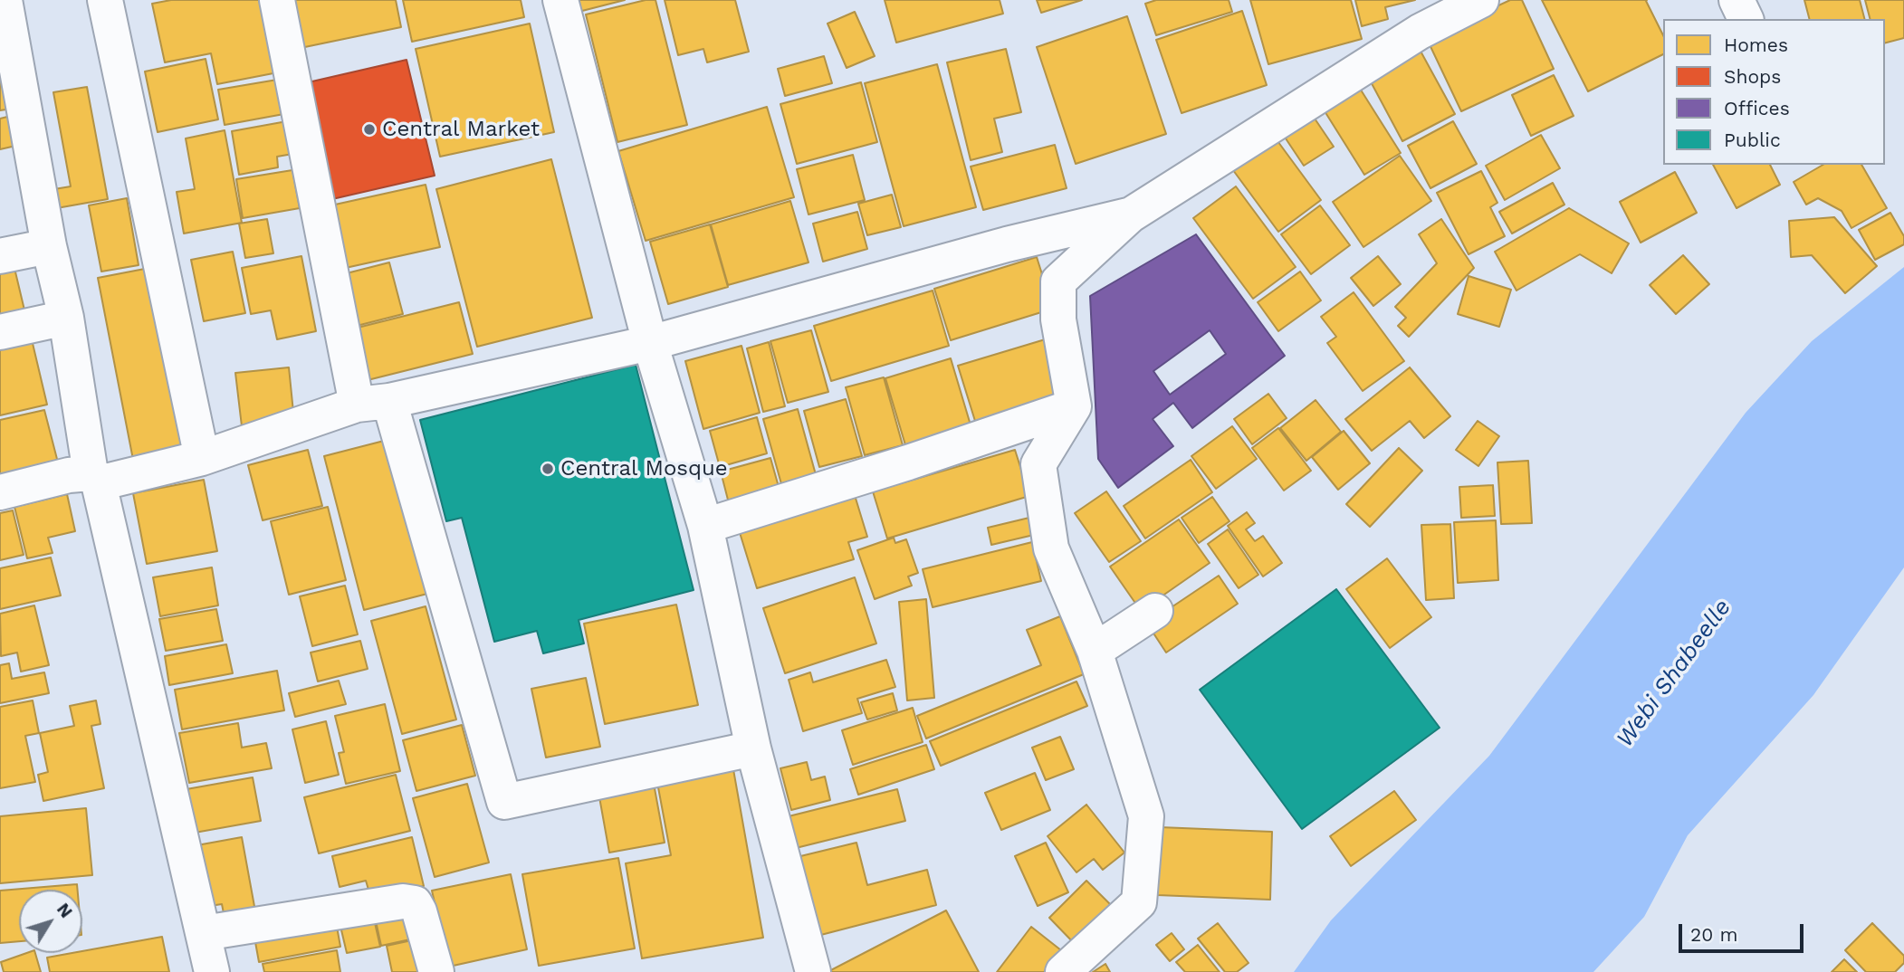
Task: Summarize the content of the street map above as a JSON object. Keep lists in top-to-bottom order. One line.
{"water":["Webi Shabeelle"],"places":["Central Market","Central Mosque"],"legend":["Homes","Shops","Offices","Public"],"scale_bar":"20 m","north":"top right"}
